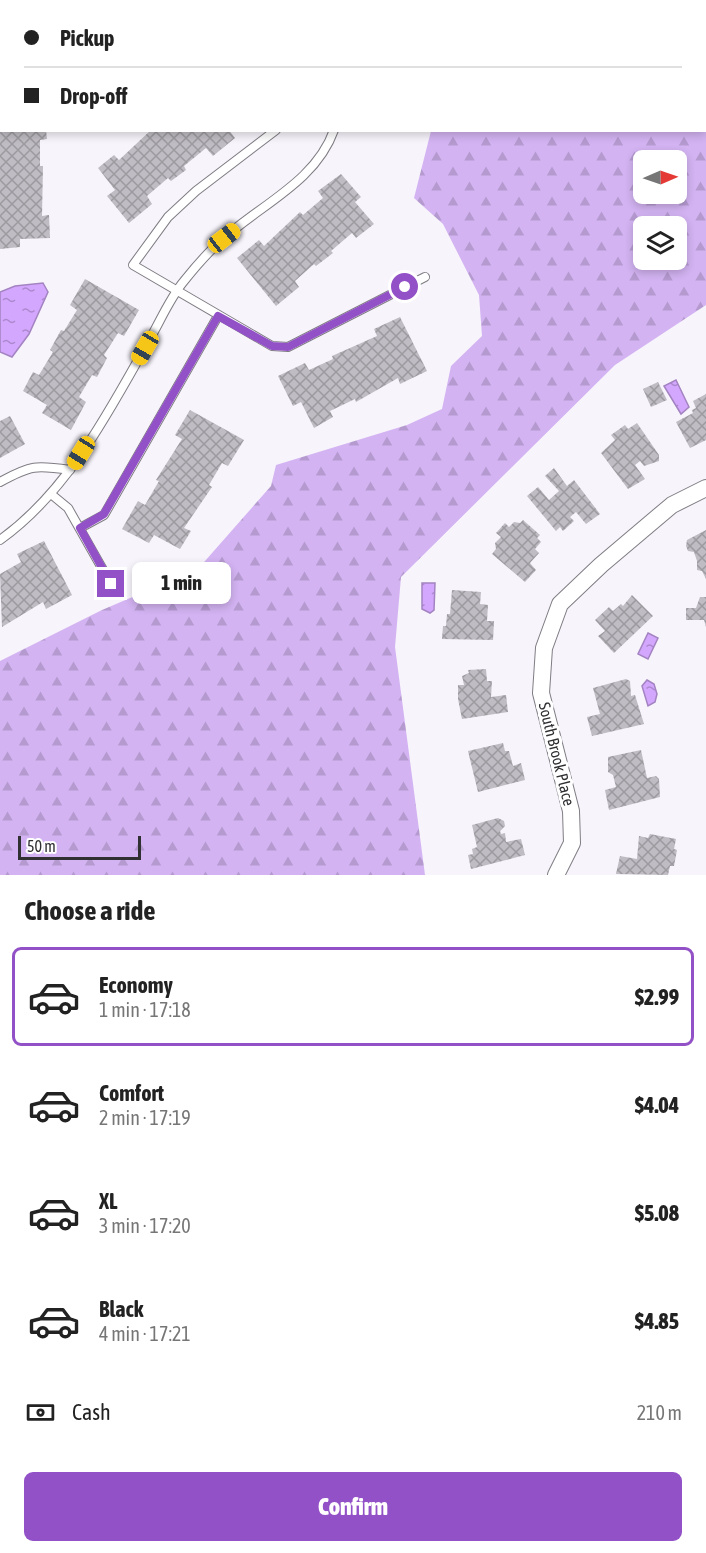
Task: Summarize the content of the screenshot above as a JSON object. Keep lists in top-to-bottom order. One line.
{"streets":{"street":["South Brook Place"]},"scale_bar":"50 m","north":"right","page":{"banner":["Pickup","Drop-off"],"bubble":"1 min","scale":"50 m","heading":"Choose a ride","list":[{"name":"Economy","note":"1 min · 17:18","value":"$2.99"},{"name":"Comfort","note":"2 min · 17:19","value":"$4.04"},{"name":"XL","note":"3 min · 17:20","value":"$5.08"},{"name":"Black","note":"4 min · 17:21","value":"$4.85"}],"pay":["Cash","210 m"],"buttons":"Confirm"}}
